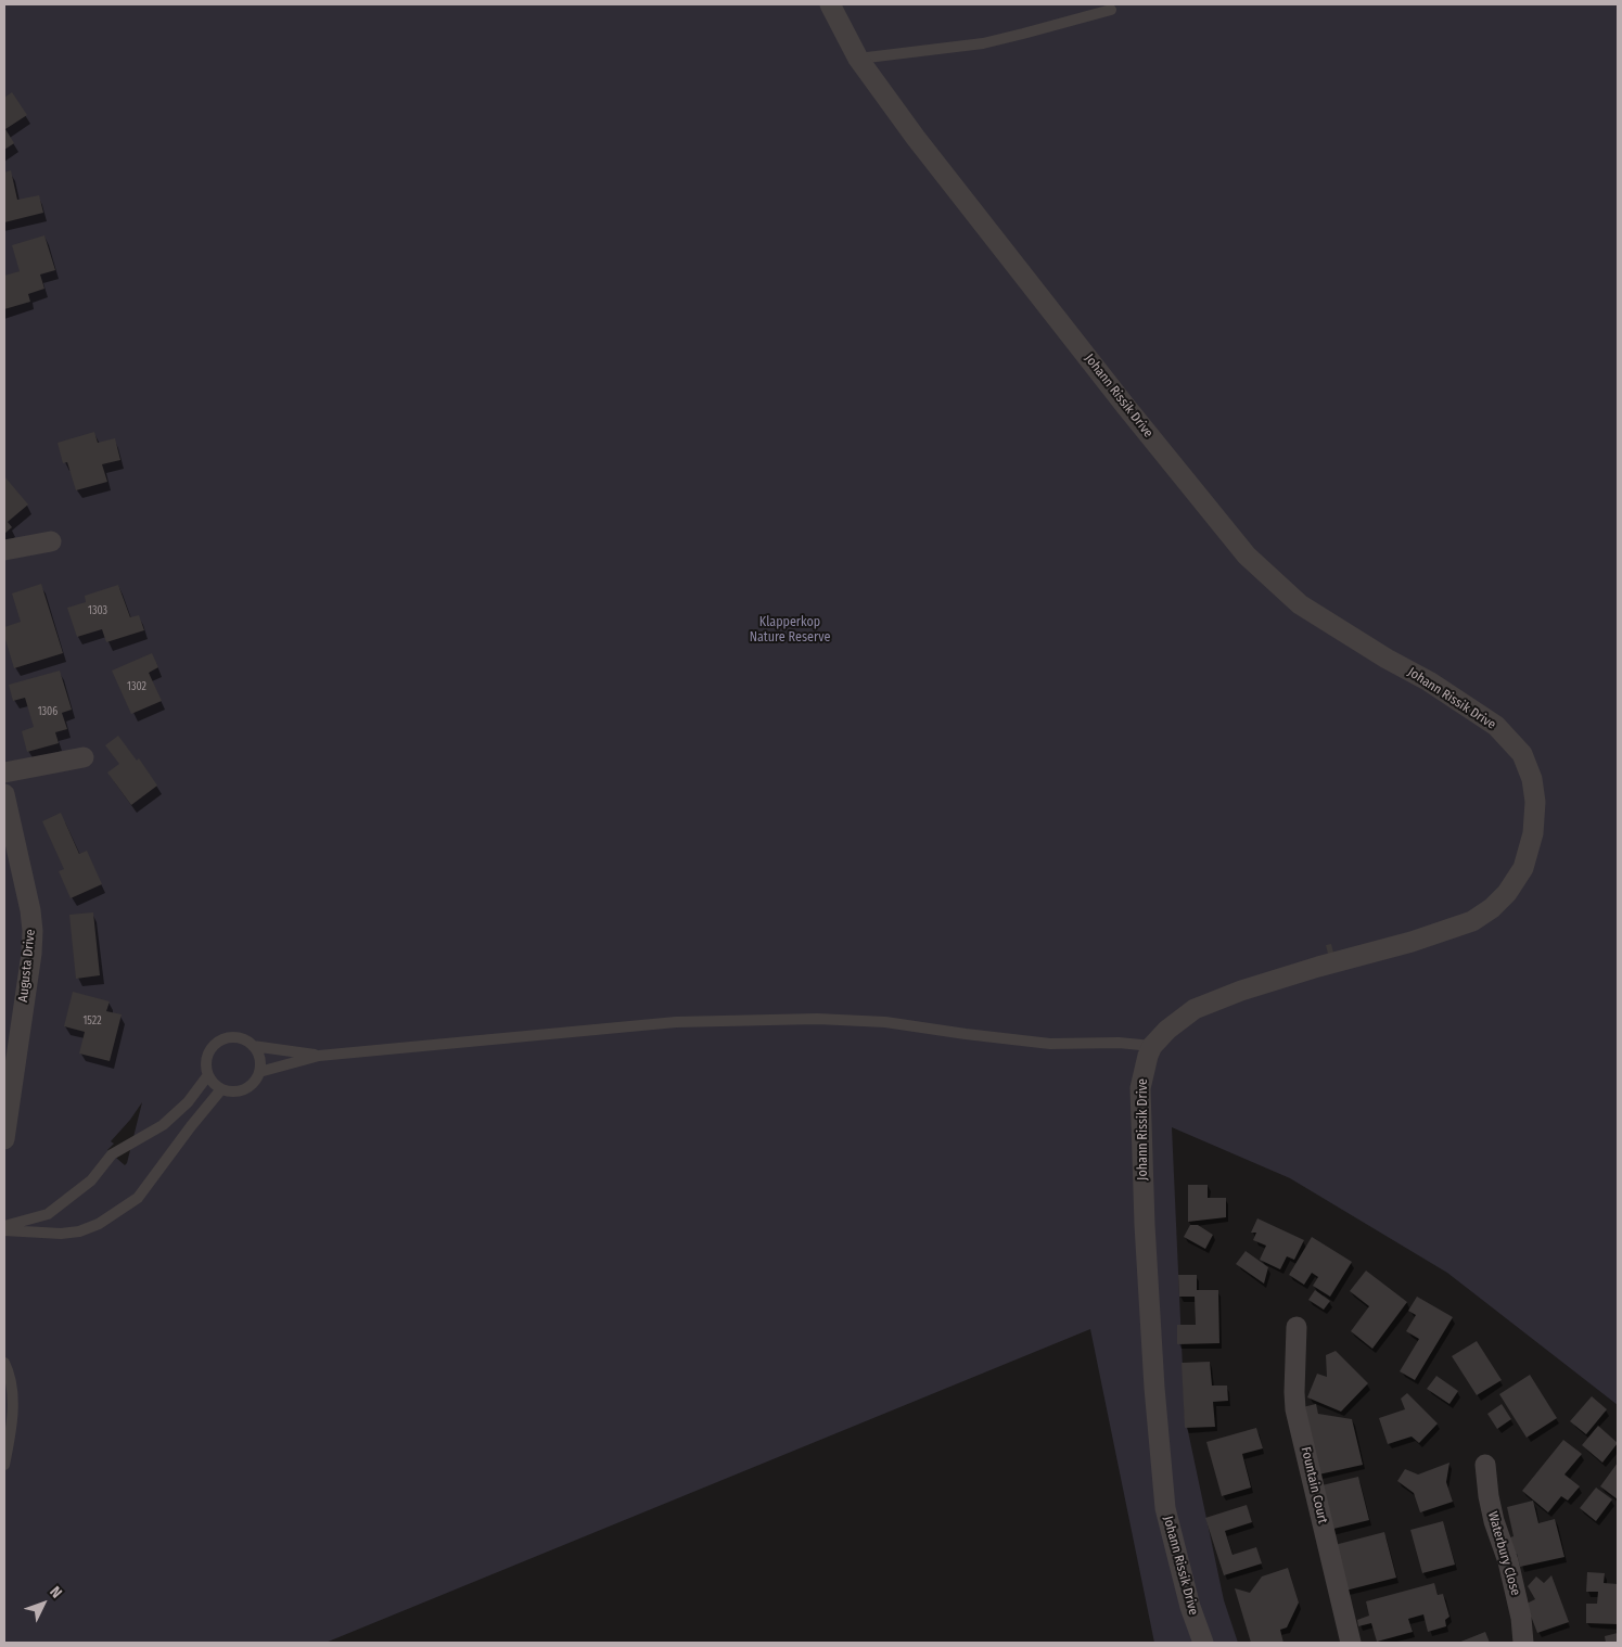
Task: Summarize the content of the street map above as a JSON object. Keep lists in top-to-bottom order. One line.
{"streets":{"street":["Johann Rissik Drive","Augusta Drive","Fountain Court","Waterbury Close"]},"parks":["Klapperkop Nature Reserve"],"house_numbers":["1303","1302","1306","1522"],"north":"top right"}
